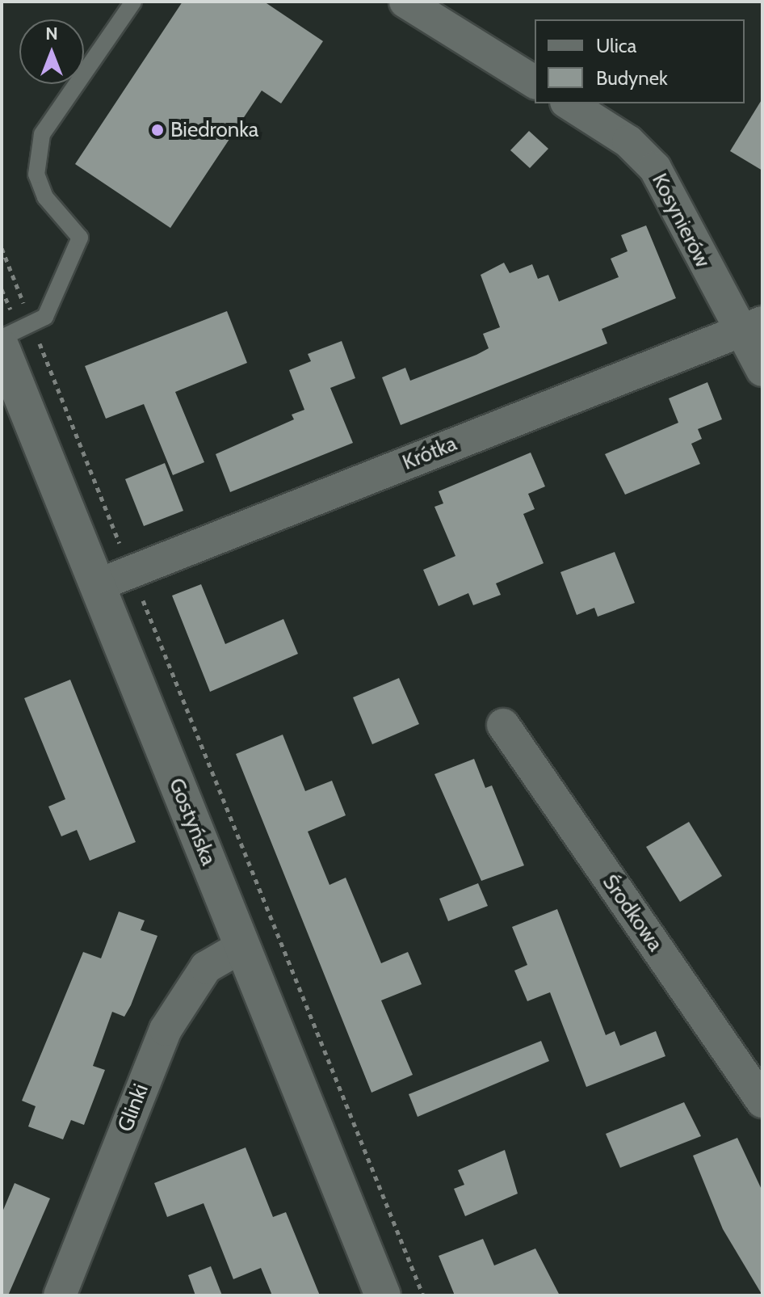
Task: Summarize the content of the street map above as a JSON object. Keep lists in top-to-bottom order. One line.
{"streets":{"street":["Kosynierów","Krótka","Gostyńska","Środkowa","Glinki"]},"crossings":[["Kosynierów","Krótka"],["Krótka","Gostyńska"],["Gostyńska","Glinki"]],"places":["Biedronka"],"legend":["Ulica","Budynek"],"north":"top"}
